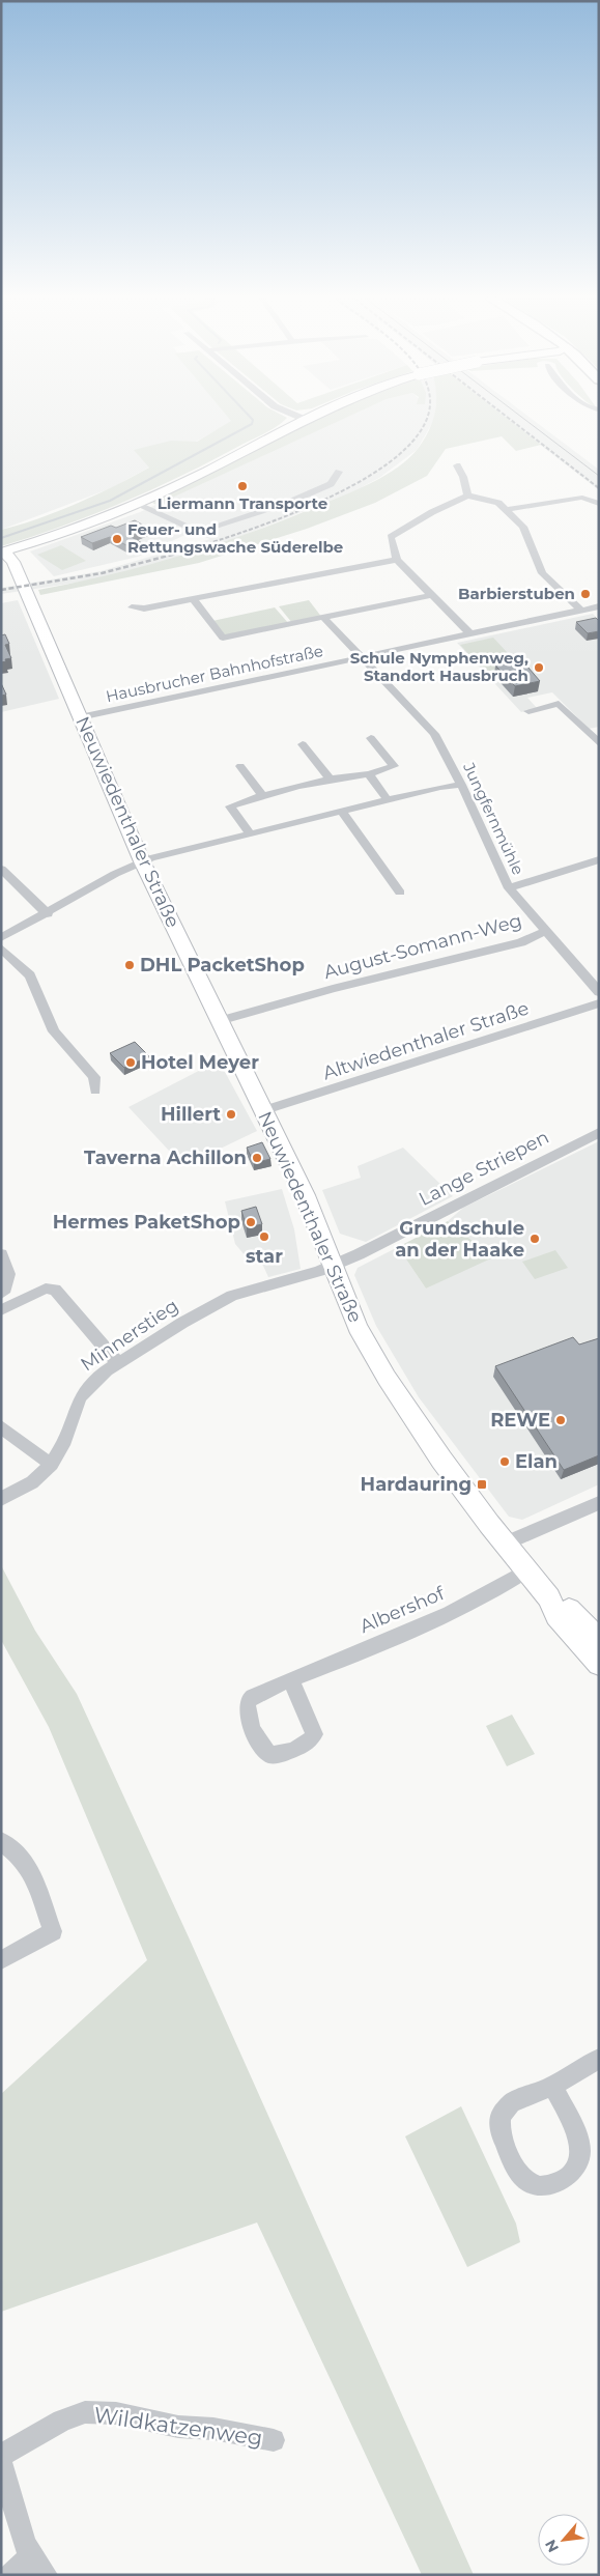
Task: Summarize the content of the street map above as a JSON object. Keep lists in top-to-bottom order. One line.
{"streets":{"street":["Hausbrucher Bahnhofstraße","Jungfernmühle","Neuwiedenthaler Straße","August-Somann-Weg","Altwiedenthaler Straße","Lange Striepen","Minnerstieg","Albershof","Wildkatzenweg"]},"crossings":[["Hausbrucher Bahnhofstraße","Jungfernmühle"],["Hausbrucher Bahnhofstraße","Neuwiedenthaler Straße"],["Jungfernmühle","August-Somann-Weg"],["Neuwiedenthaler Straße","August-Somann-Weg"],["Neuwiedenthaler Straße","Altwiedenthaler Straße"],["Neuwiedenthaler Straße","Lange Striepen"],["Neuwiedenthaler Straße","Minnerstieg"],["Neuwiedenthaler Straße","Albershof"],["Lange Striepen","Minnerstieg"]],"places":{"other":["Liermann Transporte","Feuer- und Rettungswache Süderelbe","Barbierstuben","Schule Nymphenweg, Standort Hausbruch","DHL PacketShop","Hotel Meyer","Hillert","Taverna Achillon","Hermes PaketShop","star","Grundschule an der Haake","REWE","Elan"],"transit":["Hardauring"]},"north":"bottom left"}
